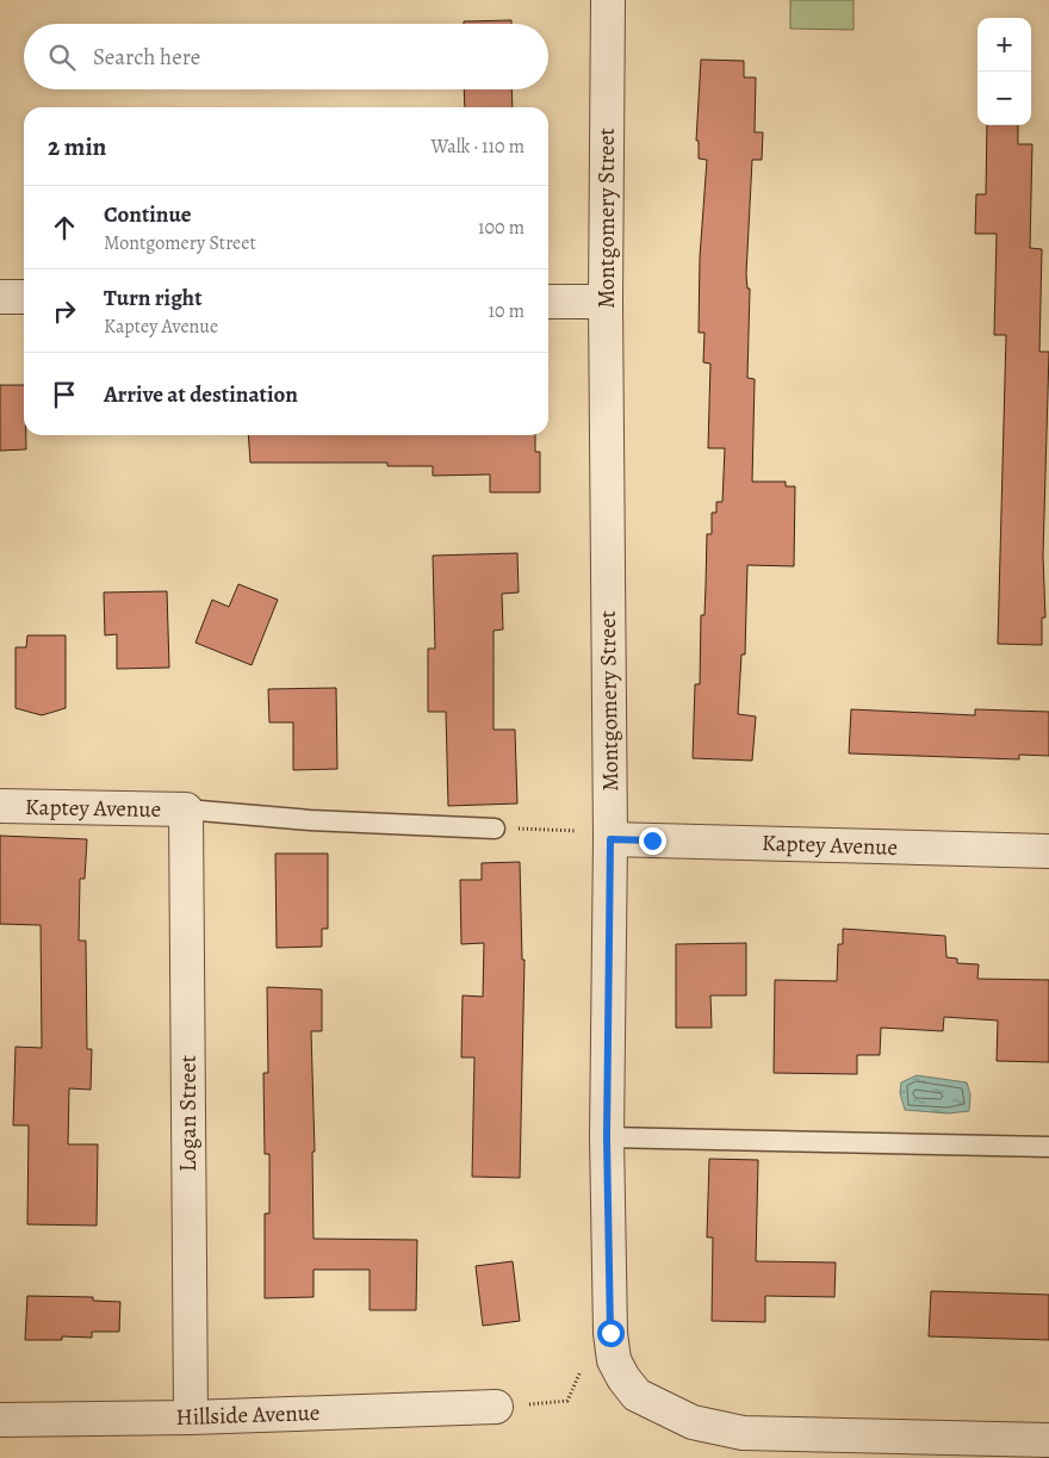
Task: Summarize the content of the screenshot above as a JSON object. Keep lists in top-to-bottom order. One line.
{"streets":{"street":["Montgomery Street","Kaptey Avenue","Logan Street","Hillside Avenue"]},"crossings":[["Montgomery Street","Kaptey Avenue"],["Kaptey Avenue","Logan Street"],["Logan Street","Hillside Avenue"]],"page":{"map_buttons":["+","−"],"search":"Search here","heading":["2 min","Walk · 110 m"],"list":[["Continue","Montgomery Street","100 m"],["Turn right","Kaptey Avenue","10 m"],"Arrive at destination"]}}
